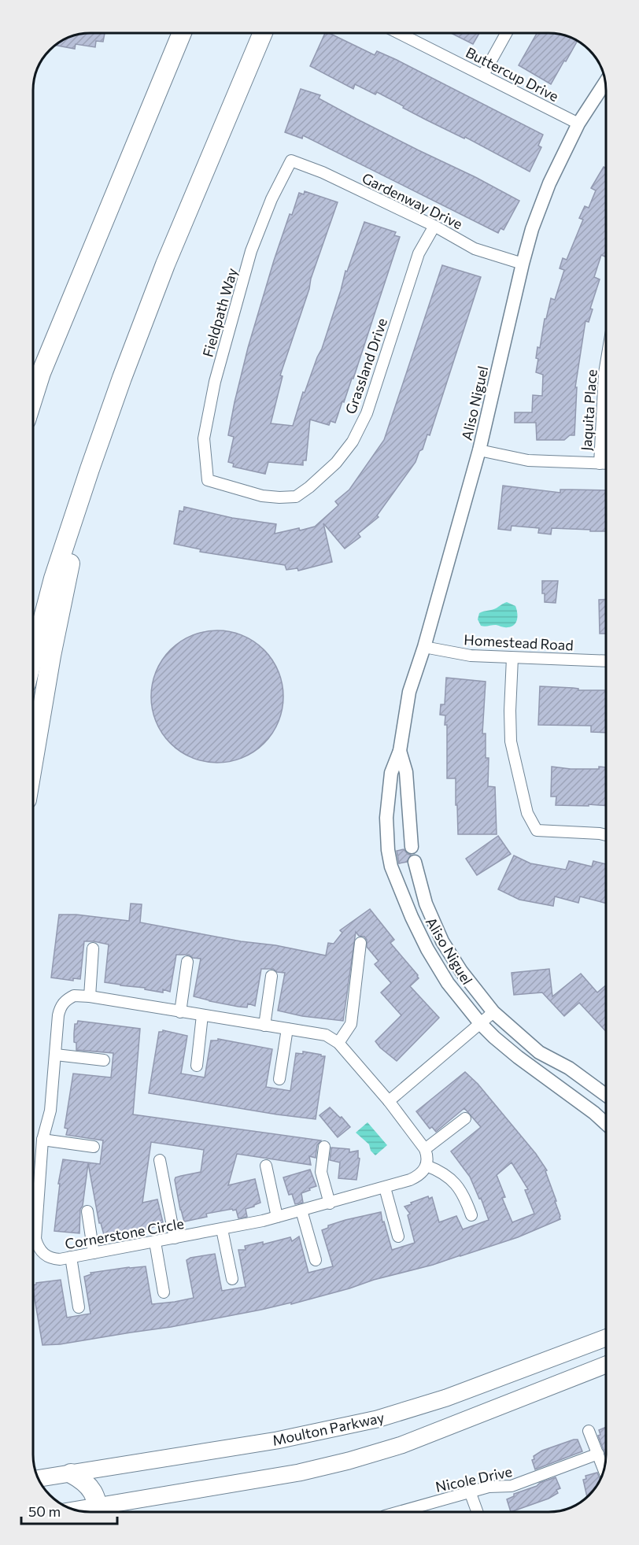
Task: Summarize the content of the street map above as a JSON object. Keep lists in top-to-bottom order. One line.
{"streets":{"main road":["Moulton Parkway"],"street":["Buttercup Drive","Gardenway Drive","Fieldpath Way","Grassland Drive","Aliso Niguel","Jaquita Place","Homestead Road","Cornerstone Circle","Nicole Drive"]},"crossings":[["Buttercup Drive","Aliso Niguel"],["Gardenway Drive","Fieldpath Way"],["Gardenway Drive","Grassland Drive"],["Gardenway Drive","Aliso Niguel"],["Fieldpath Way","Grassland Drive"],["Aliso Niguel","Homestead Road"]],"scale_bar":"50 m"}
